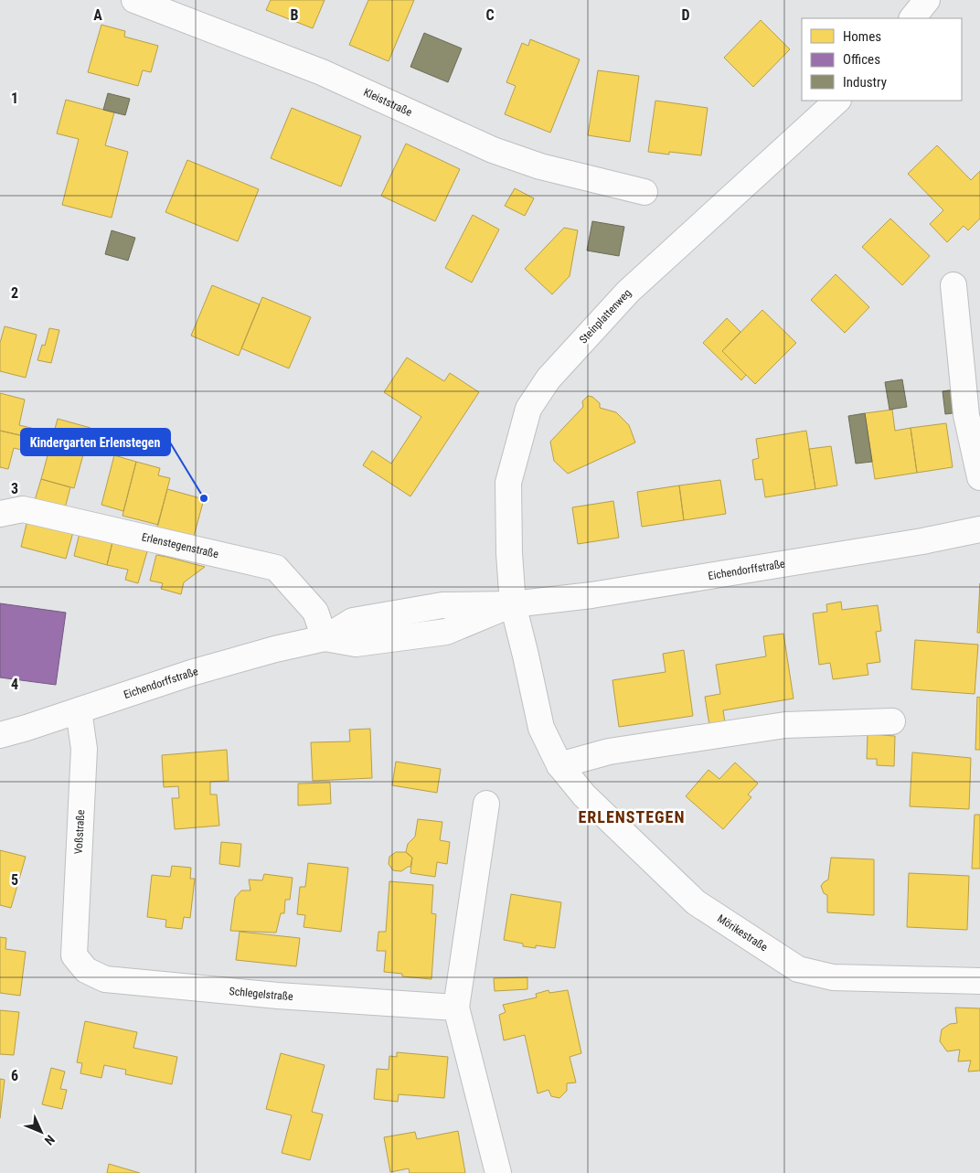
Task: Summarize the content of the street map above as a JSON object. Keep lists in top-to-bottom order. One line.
{"streets":{"street":["Kleiststraße","Steinplattenweg","Erlenstegenstraße","Eichendorffstraße","Voßstraße","Mörikestraße","Schlegelstraße"]},"crossings":[["Steinplattenweg","Eichendorffstraße"],["Steinplattenweg","Mörikestraße"],["Erlenstegenstraße","Eichendorffstraße"],["Eichendorffstraße","Voßstraße"],["Eichendorffstraße","Mörikestraße"],["Voßstraße","Schlegelstraße"]],"districts":["ERLENSTEGEN"],"places":["Kindergarten Erlenstegen"],"legend":["Homes","Offices","Industry"],"north":"bottom right","grid":{"columns":["A","B","C","D"],"rows":["1","2","3","4","5","6"]}}
